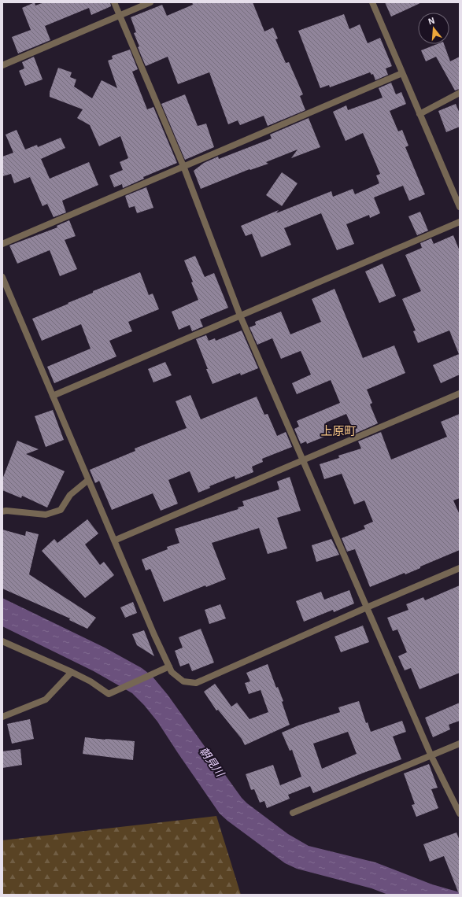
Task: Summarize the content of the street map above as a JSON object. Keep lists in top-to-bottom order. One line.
{"districts":["上原町"],"water":["朝見川"],"north":"top"}
